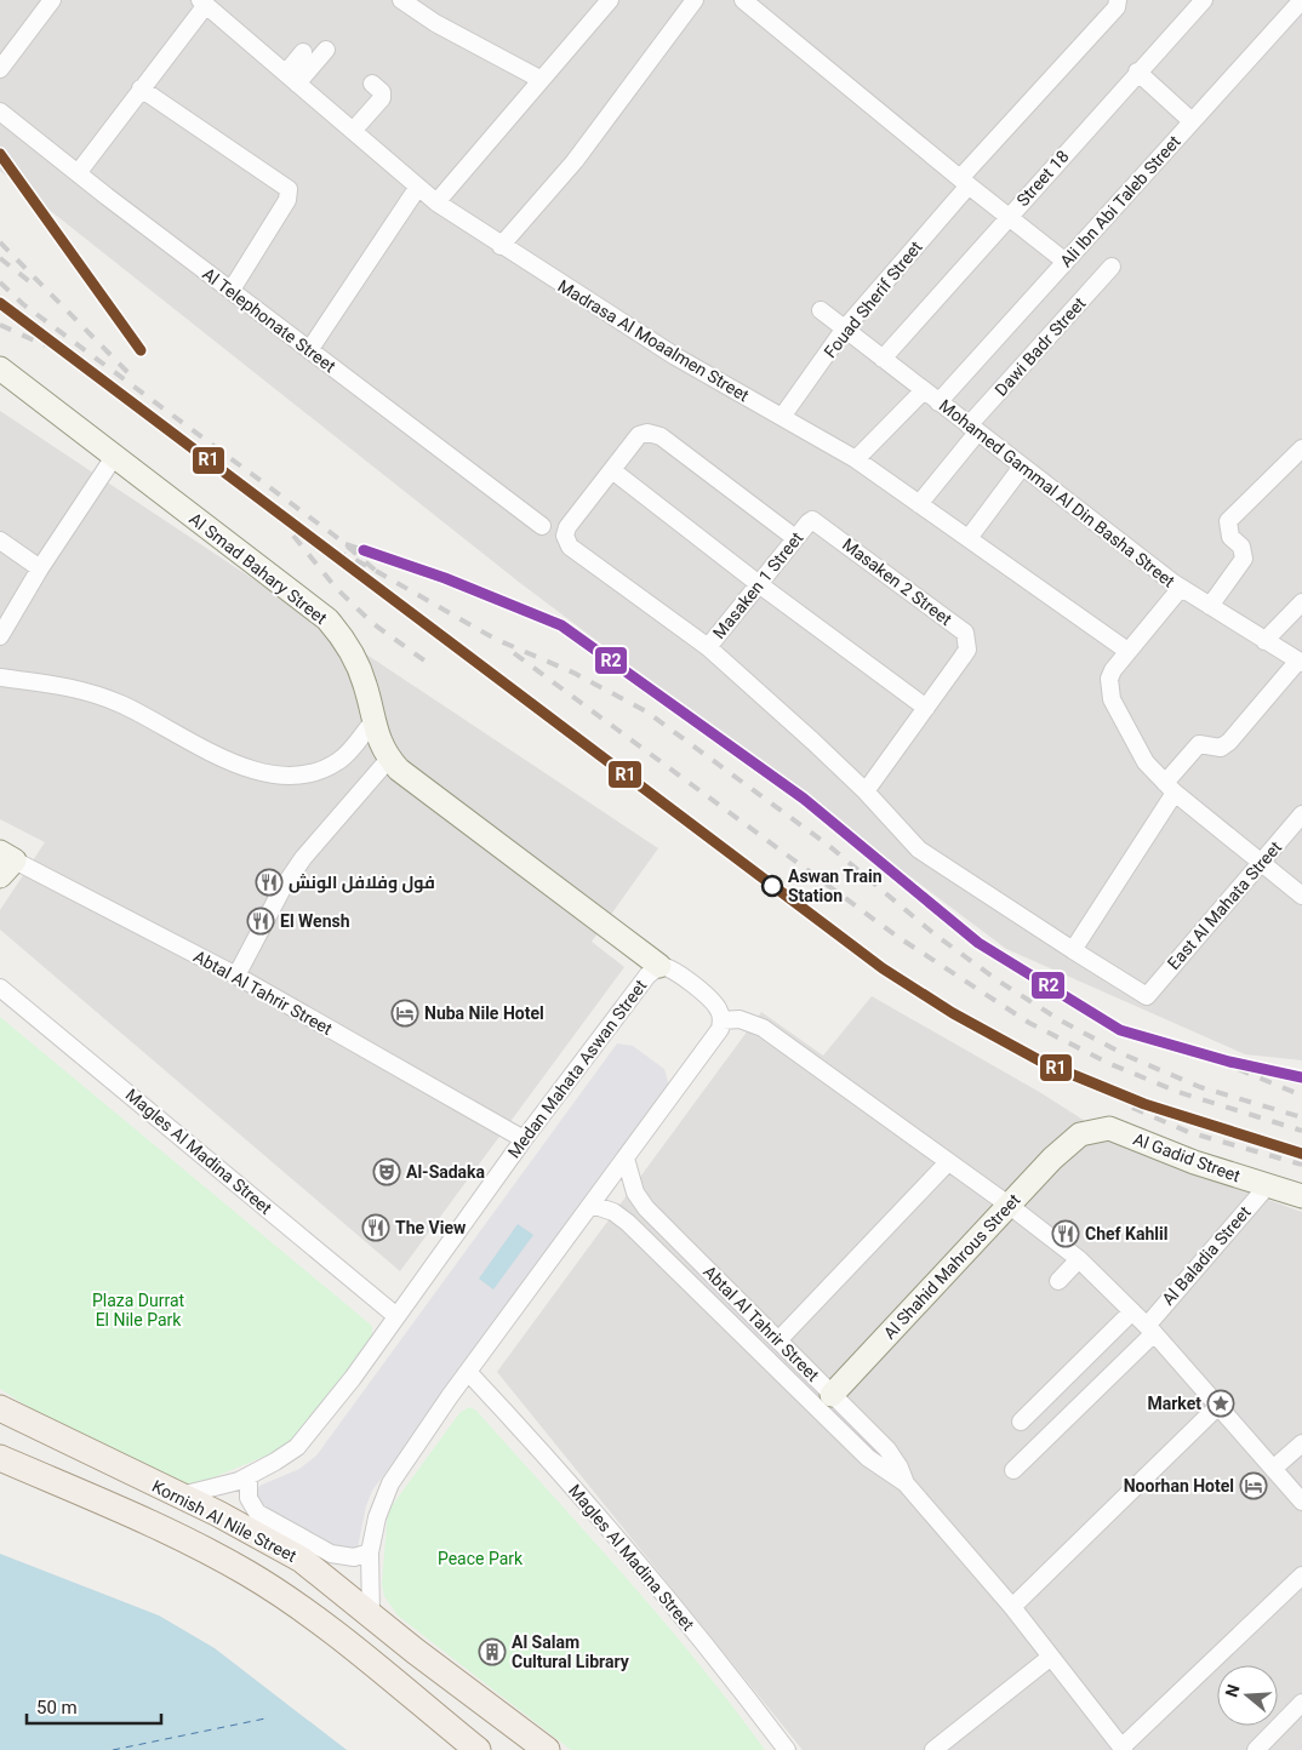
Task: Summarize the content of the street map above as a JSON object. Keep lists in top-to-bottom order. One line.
{"streets":{"main road":["Kornish Al Nile Street"],"street":["Street 18","Ali Ibn Abi Taleb Street","Fouad Sherif Street","Al Telephonate Street","Madrasa Al Moaalmen Street","Dawi Badr Street","Mohamed Gammal Al Din Basha Street","Al Smad Bahary Street","Masaken 2 Street","Masaken 1 Street","East Al Mahata Street","Abtal Al Tahrir Street","Medan Mahata Aswan Street","Magles Al Madina Street","Al Gadid Street","Al Baladia Street","Al Shahid Mahrous Street"]},"crossings":[["Street 18","Mohamed Gammal Al Din Basha Street"],["Ali Ibn Abi Taleb Street","Mohamed Gammal Al Din Basha Street"],["Fouad Sherif Street","Madrasa Al Moaalmen Street"],["Fouad Sherif Street","Mohamed Gammal Al Din Basha Street"],["Madrasa Al Moaalmen Street","Dawi Badr Street"],["Dawi Badr Street","Mohamed Gammal Al Din Basha Street"],["Al Smad Bahary Street","Medan Mahata Aswan Street"],["Masaken 2 Street","Masaken 1 Street"],["Abtal Al Tahrir Street","Medan Mahata Aswan Street"],["Abtal Al Tahrir Street","Al Shahid Mahrous Street"],["Medan Mahata Aswan Street","Magles Al Madina Street"],["Medan Mahata Aswan Street","Kornish Al Nile Street"],["Al Gadid Street","Al Baladia Street"],["Al Gadid Street","Al Shahid Mahrous Street"]],"parks":["Plaza Durrat El Nile Park","Peace Park"],"places":{"restaurant":["فول وفلافل الونش","El Wensh","The View","Chef Kahlil"],"other":["Aswan Train Station"],"hotel":["Nuba Nile Hotel","Noorhan Hotel"],"theatre":["Al-Sadaka"],"place":["Market"],"building":["Al Salam Cultural Library"]},"lines":["transit line R1","transit line R2"],"scale_bar":"50 m","north":"left"}
